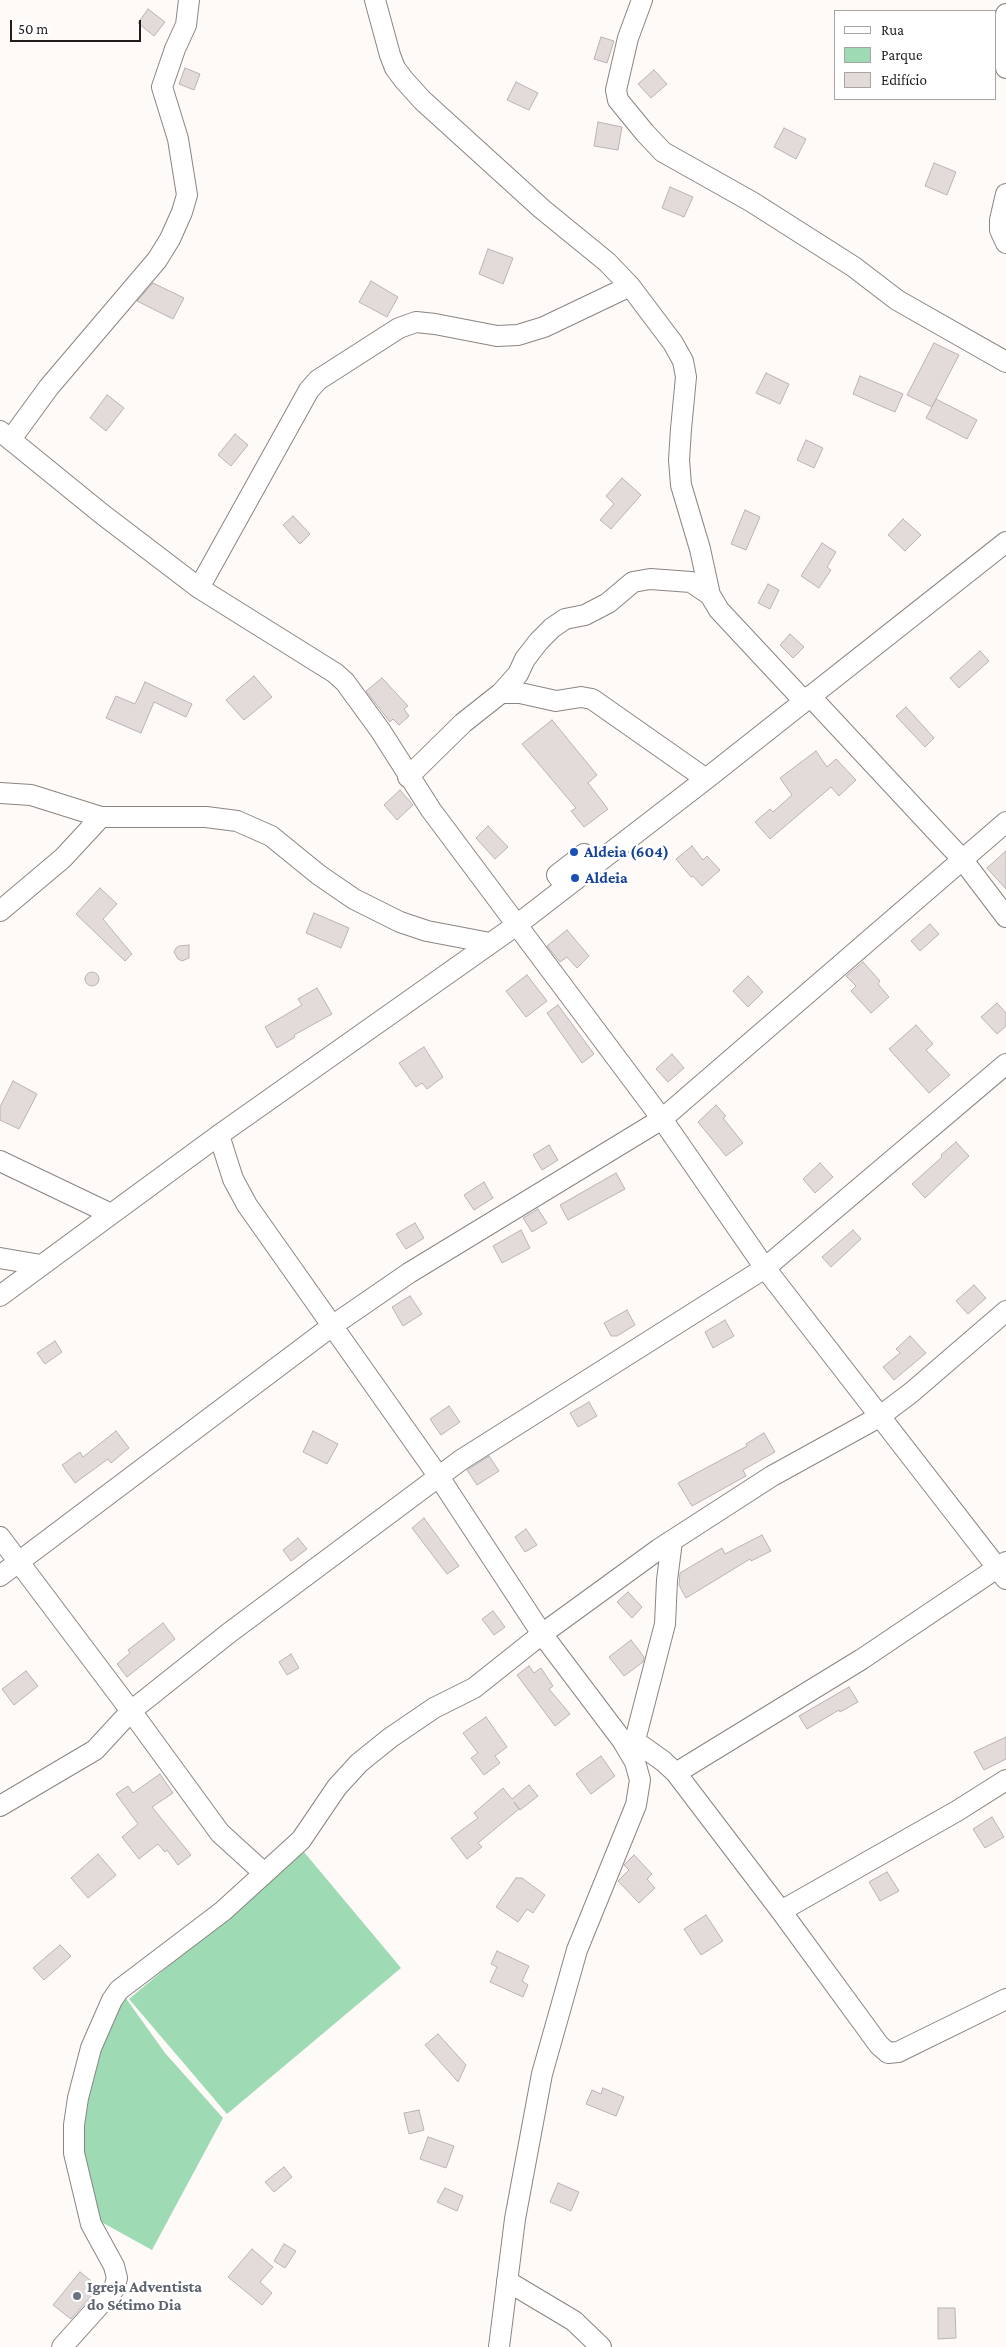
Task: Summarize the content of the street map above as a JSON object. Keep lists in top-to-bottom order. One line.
{"places":["Aldeia (604)","Aldeia","Igreja Adventista do Sétimo Dia"],"legend":["Rua","Parque","Edifício"],"scale_bar":"50 m"}
